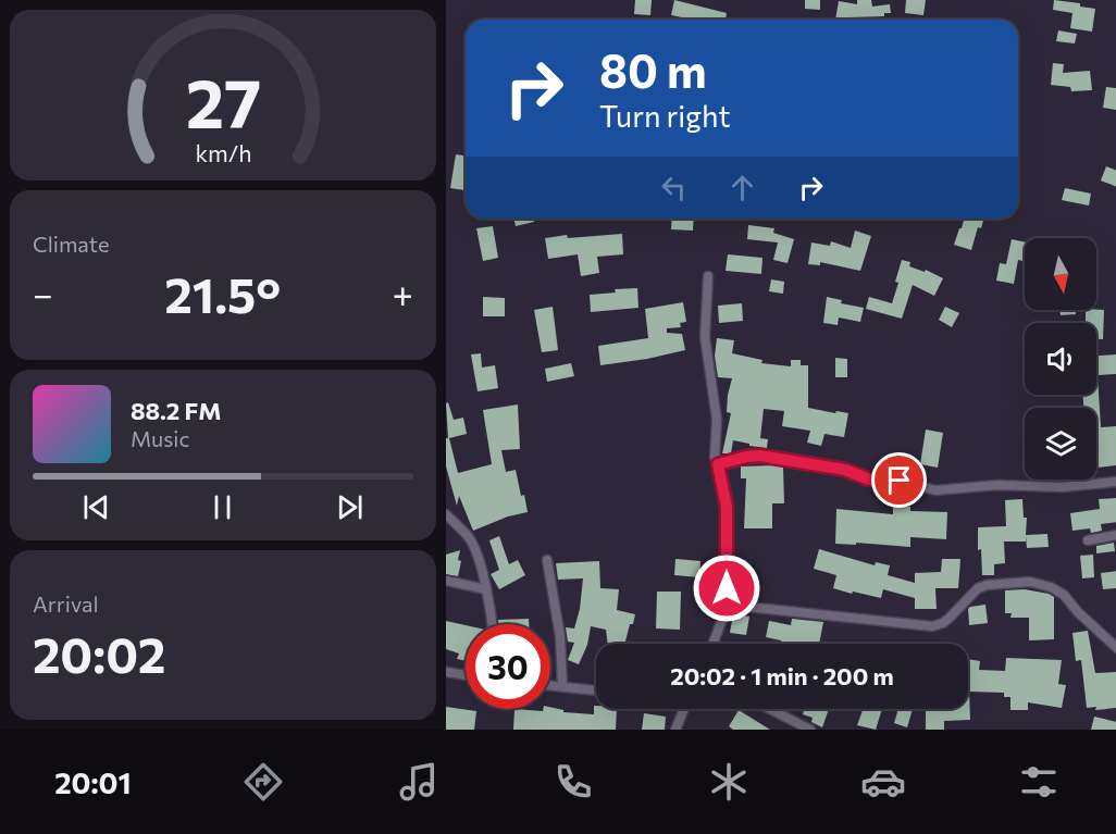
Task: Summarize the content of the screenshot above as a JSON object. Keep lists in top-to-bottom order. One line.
{"north":"bottom","page":{"turn":["80 m","Turn right"],"tile":["Climate",["Arrival","20:02"]],"heat":["−","21.5°","+"],"song":["88.2 FM","Music"],"limit":"30","trip":"20:02 · 1 min · 200 m","tabs":"20:01","gauge":["27","km/h"]}}
